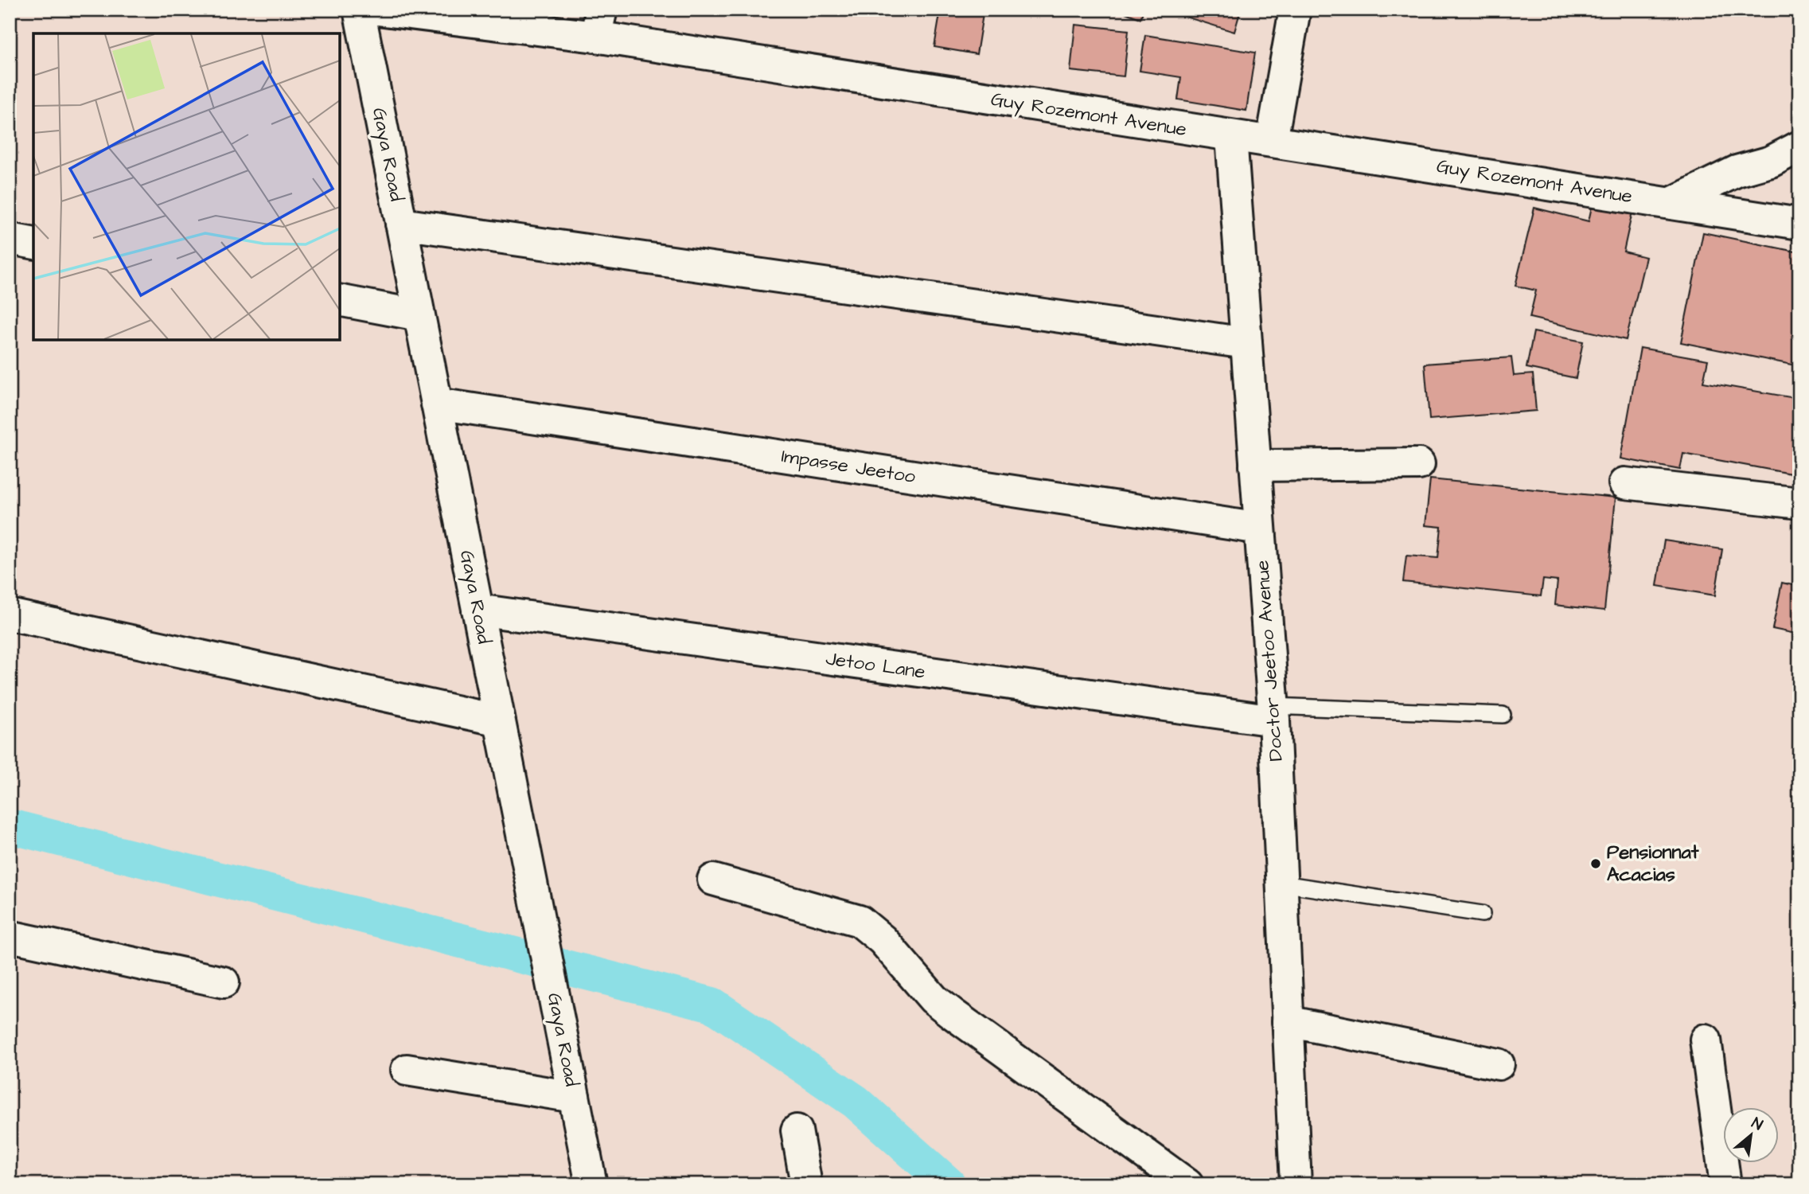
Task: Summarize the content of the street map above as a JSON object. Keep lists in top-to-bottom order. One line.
{"streets":{"street":["Guy Rozemont Avenue","Gaya Road","Impasse Jeetoo","Doctor Jeetoo Avenue","Jetoo Lane"]},"crossings":[["Guy Rozemont Avenue","Doctor Jeetoo Avenue"],["Gaya Road","Impasse Jeetoo"],["Gaya Road","Jetoo Lane"],["Impasse Jeetoo","Doctor Jeetoo Avenue"],["Doctor Jeetoo Avenue","Jetoo Lane"]],"places":["Pensionnat Acacias"],"north":"top right"}
